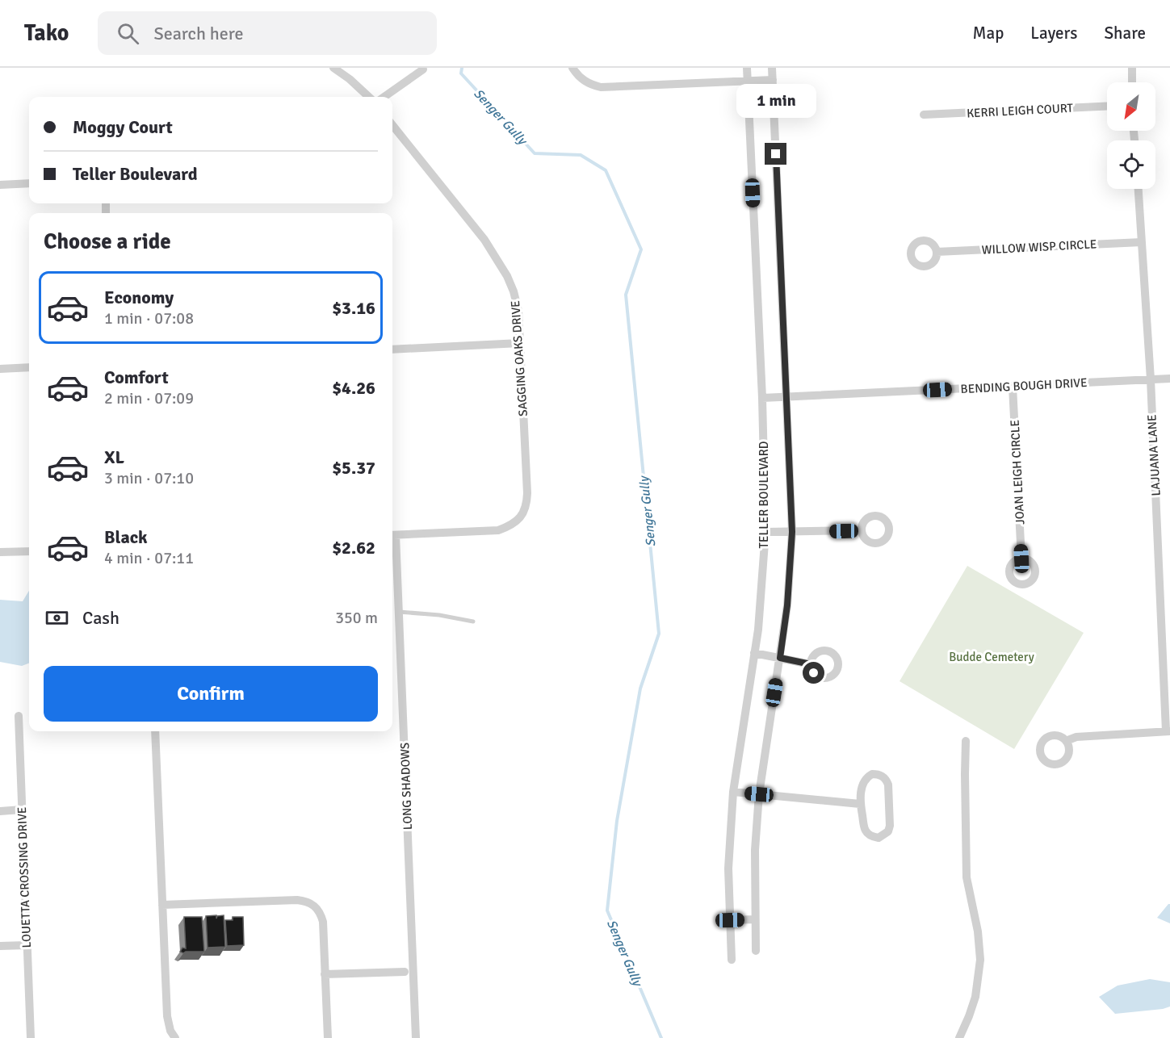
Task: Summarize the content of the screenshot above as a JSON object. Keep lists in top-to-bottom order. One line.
{"streets":{"street":["KERRI LEIGH COURT","WILLOW WISP CIRCLE","SAGGING OAKS DRIVE","BENDING BOUGH DRIVE","LAJUANA LANE","JOAN LEIGH CIRCLE","TELLER BOULEVARD","LONG SHADOWS","LOUETTA CROSSING DRIVE"]},"crossings":[["WILLOW WISP CIRCLE","LAJUANA LANE"],["SAGGING OAKS DRIVE","LONG SHADOWS"],["BENDING BOUGH DRIVE","LAJUANA LANE"],["BENDING BOUGH DRIVE","JOAN LEIGH CIRCLE"],["BENDING BOUGH DRIVE","TELLER BOULEVARD"]],"water":["Senger Gully"],"parks":["Budde Cemetery"],"north":"bottom left","page":{"header":"Tako","search":"Search here","nav":["Map","Layers","Share"],"bubble":"1 min","banner":["Moggy Court","Teller Boulevard"],"heading":"Choose a ride","list":[{"name":"Economy","note":"1 min · 07:08","value":"$3.16"},{"name":"Comfort","note":"2 min · 07:09","value":"$4.26"},{"name":"XL","note":"3 min · 07:10","value":"$5.37"},{"name":"Black","note":"4 min · 07:11","value":"$2.62"}],"pay":["Cash","350 m"],"buttons":"Confirm"}}
